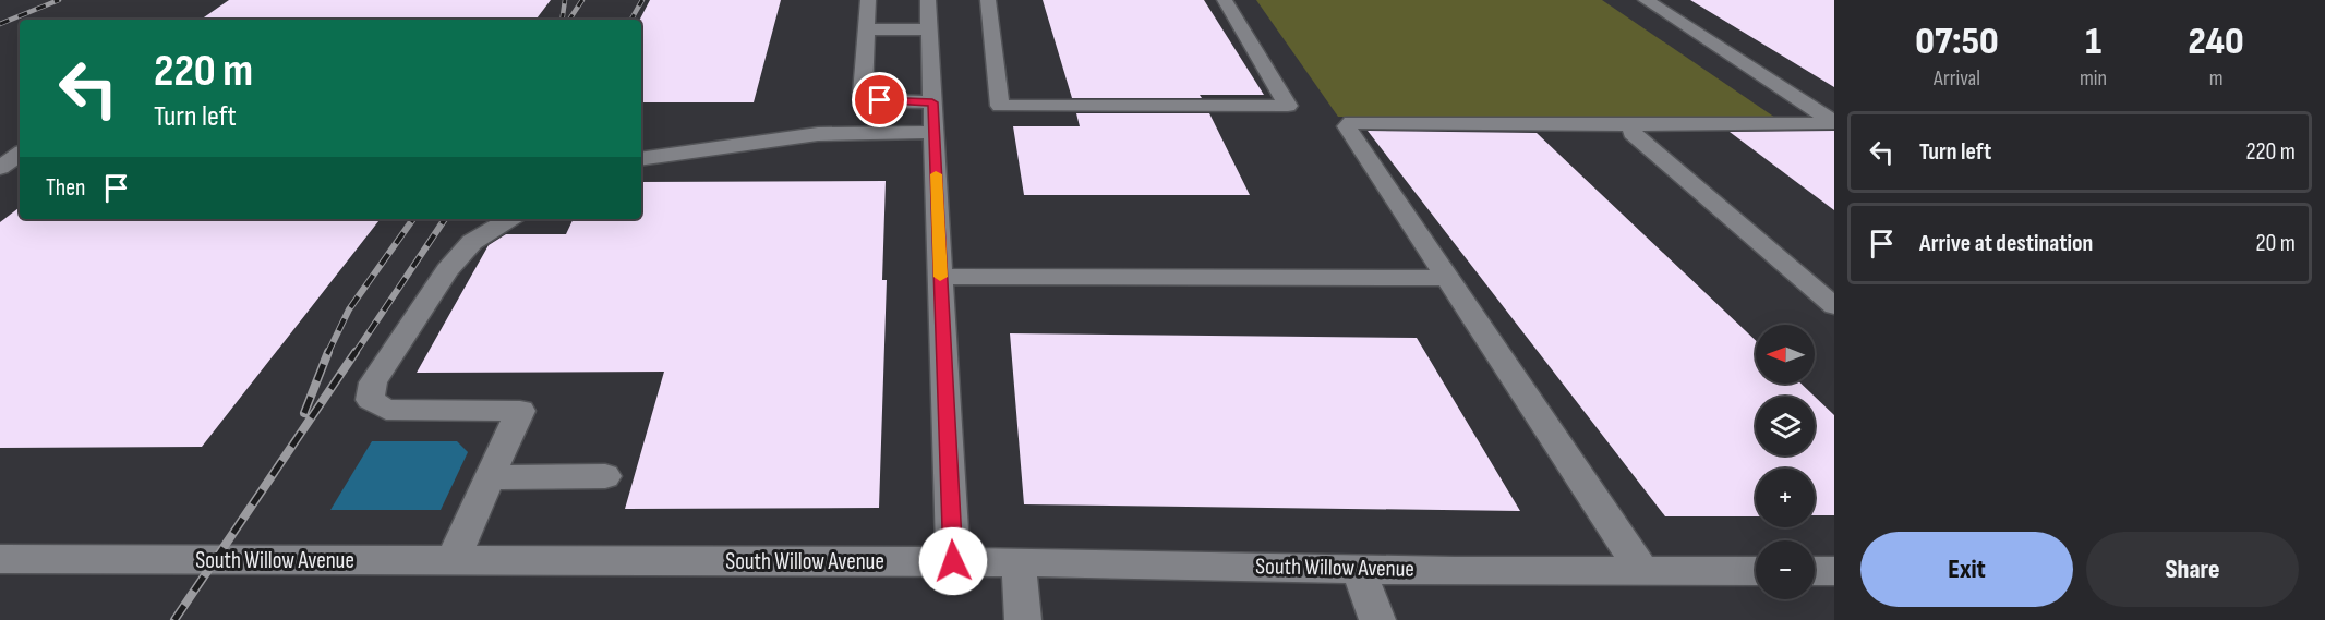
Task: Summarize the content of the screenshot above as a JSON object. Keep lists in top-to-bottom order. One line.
{"streets":{"street":["South Willow Avenue"]},"north":"left","page":{"eta":["07:50","Arrival","1","min","240","m"],"turn":["220 m","Turn left"],"list":[{"name":"Turn left","value":"220 m"},{"name":"Arrive at destination","value":"20 m"}],"then":"Then","map_buttons":["+","−"],"buttons":["Exit","Share"]}}
